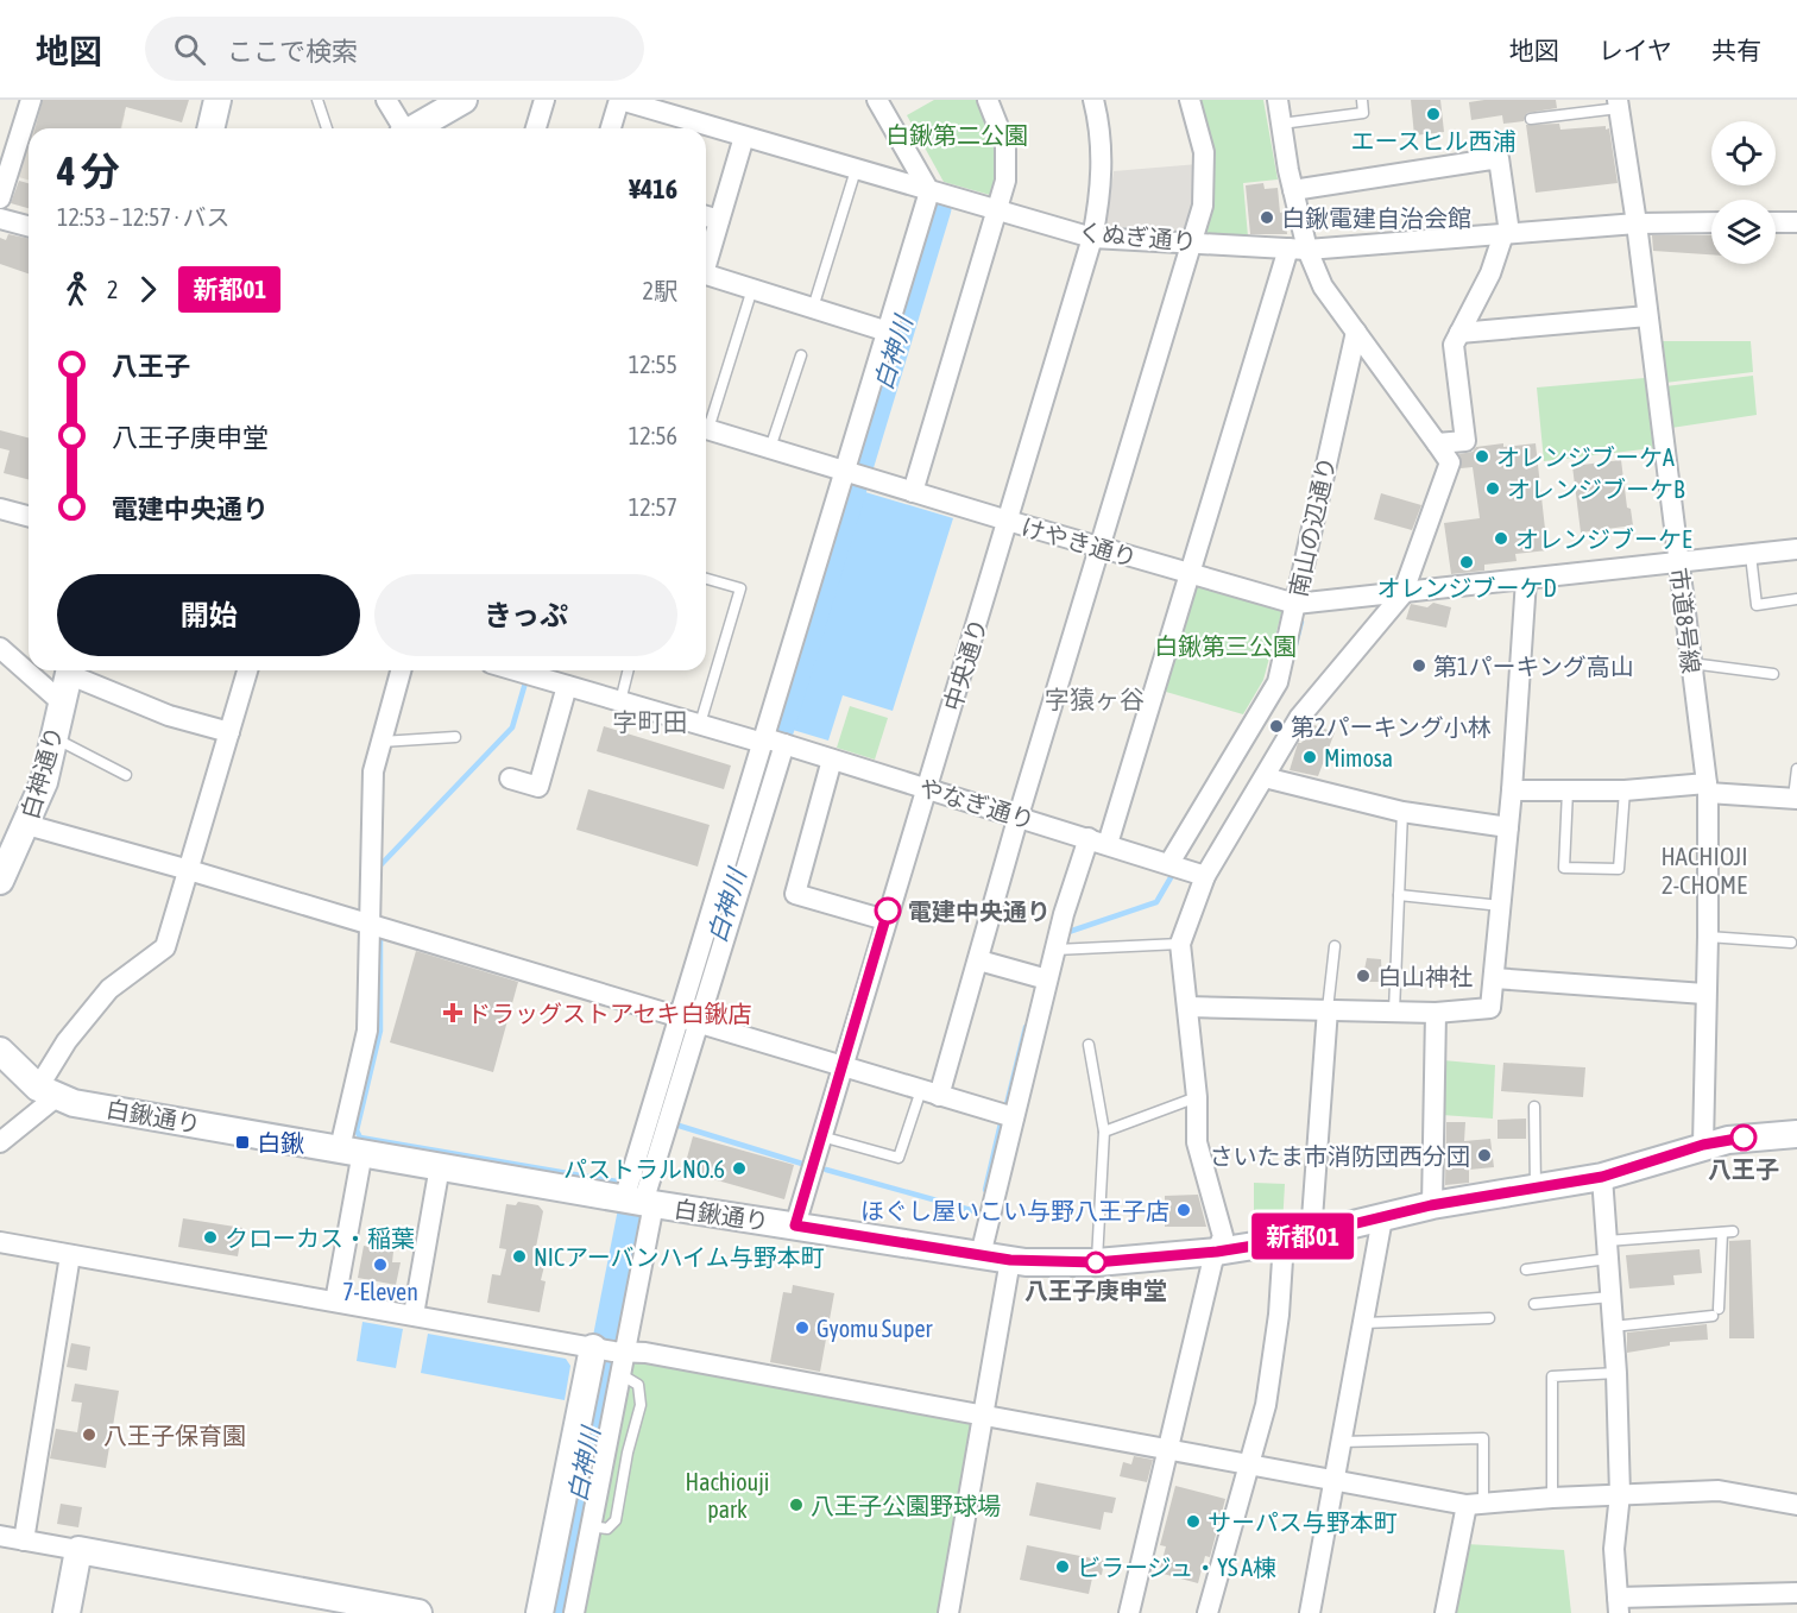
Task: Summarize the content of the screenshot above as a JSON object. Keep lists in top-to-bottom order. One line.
{"streets":{"street":["くぬぎ通り","南山の辺通り","けやき通り","市道8号線","中央通り","白神通り","やなぎ通り","白鍬通り"]},"crossings":[["くぬぎ通り","市道8号線"],["くぬぎ通り","中央通り"],["南山の辺通り","けやき通り"],["南山の辺通り","やなぎ通り"],["けやき通り","中央通り"],["市道8号線","白鍬通り"],["中央通り","やなぎ通り"],["中央通り","白鍬通り"]],"districts":["字猿ヶ谷","字町田","HACHIOJI 2-CHOME"],"water":["白神川"],"parks":["白鍬第二公園","白鍬第三公園","Hachiouji park"],"places":{"other":["エースヒル西浦","白鍬電建自治会館","オレンジブーケA","オレンジブーケB","オレンジブーケE","オレンジブーケD","第1パーキング高山","第2パーキング小林","Mimosa","電建中央通り","白山神社","八王子","さいたま市消防団西分団","パストラルNO.6","ほぐし屋いこい与野八王子店","クローカス・稲葉","NICアーバンハイム与野本町","八王子庚申堂","7-Eleven","Gyomu Super","八王子保育園","八王子公園野球場","サーパス与野本町","ビラージュ・YS A棟"],"health":["ドラッグストアセキ白鍬店"],"transit":["白鍬"]},"lines":["bus line 新都01"],"page":{"header":"地図","search":"ここで検索","nav":["地図","レイヤ","共有"],"on_map":"新都01","heading":["4 分","12:53 – 12:57 · バス","¥416"],"legs":["2","新都01","2駅"],"list":[{"name":"八王子","value":"12:55"},{"name":"八王子庚申堂","value":"12:56"},{"name":"電建中央通り","value":"12:57"}],"buttons":["開始","きっぷ"]}}
